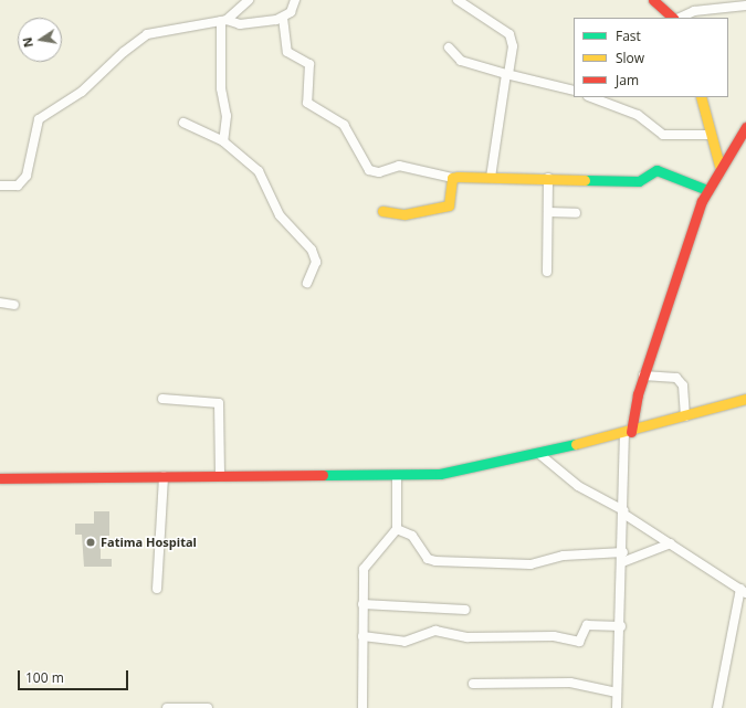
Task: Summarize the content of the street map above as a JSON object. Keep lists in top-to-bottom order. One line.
{"places":["Fatima Hospital"],"legend":["Fast","Slow","Jam"],"scale_bar":"100 m","north":"left"}
